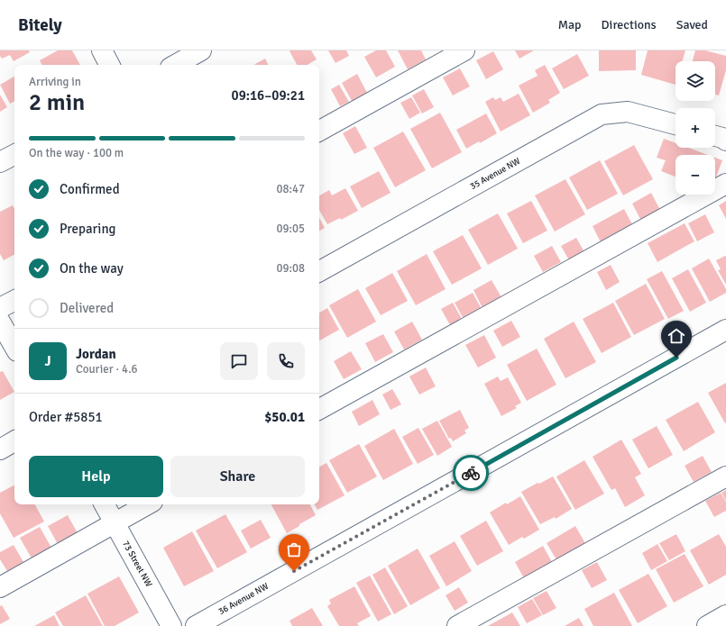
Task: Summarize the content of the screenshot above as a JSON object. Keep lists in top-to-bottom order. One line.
{"streets":{"street":["35 Avenue NW","73 Street NW","36 Avenue NW"]},"page":{"header":"Bitely","nav":["Map","Directions","Saved"],"map_buttons":["+","−"],"heading":["2 min","Arriving in","09:16–09:21"],"panel":["Jordan","Courier · 4.6","Order #5851","$50.01"],"bar":"On the way · 100 m","list":[["Confirmed","08:47"],["Preparing","09:05"],["On the way","09:08"],"Delivered"],"round":"J","buttons":["Help","Share"]}}
